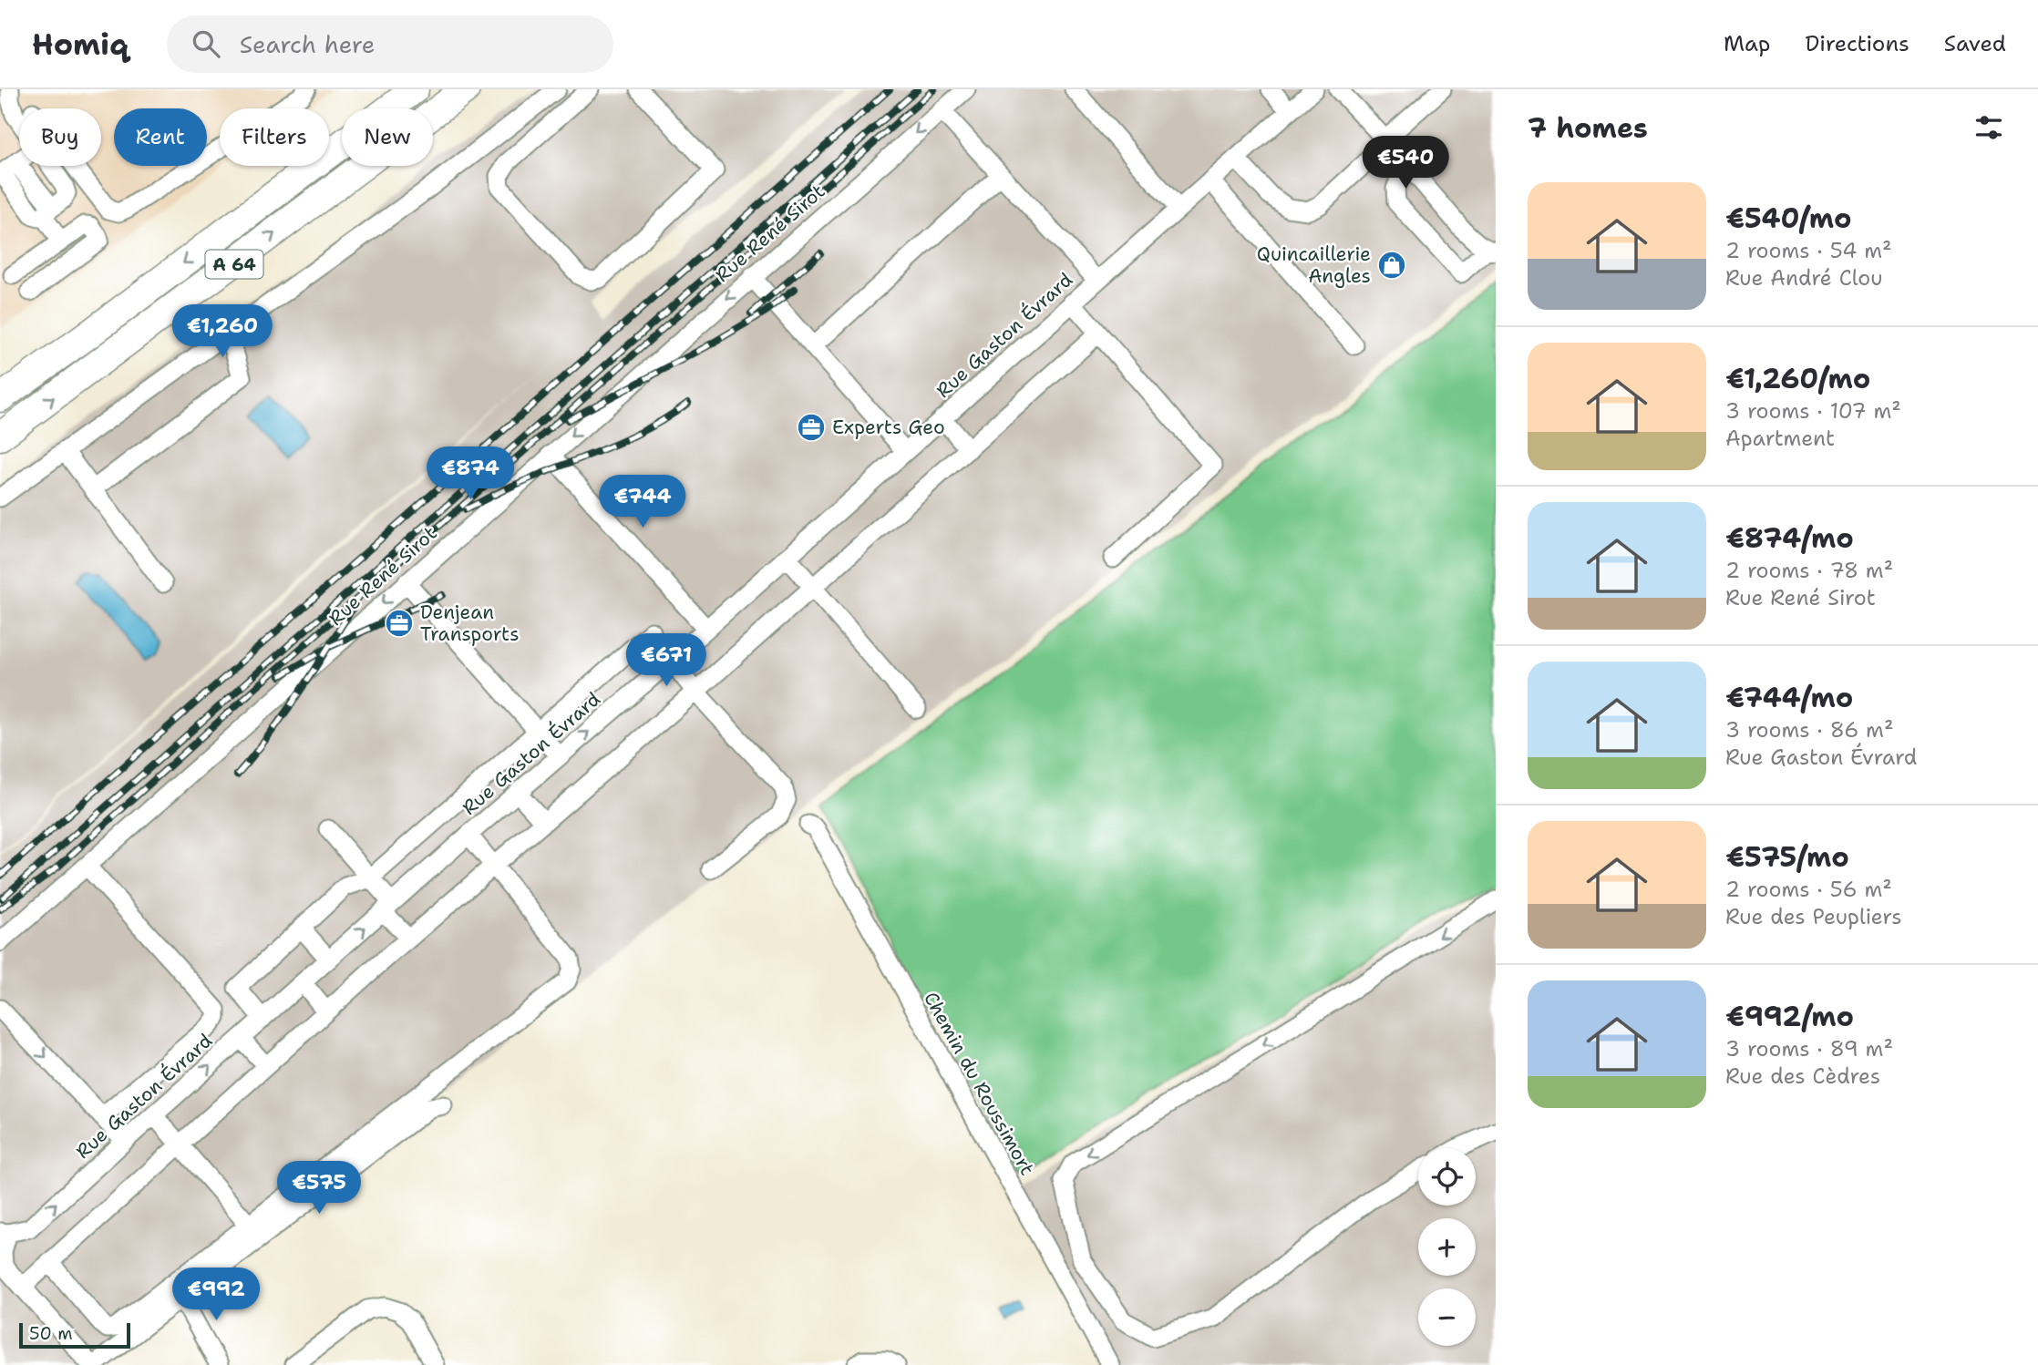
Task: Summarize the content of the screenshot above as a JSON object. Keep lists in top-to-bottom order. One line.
{"streets":{"highway":["A 64"],"street":["Rue René Sirot","Rue Gaston Évrard","Chemin du Roussimort"]},"one_way":["Rue René Sirot"],"places":{"shop":["Quincaillerie Angles"],"office":["Experts Geo","Denjean Transports"]},"scale_bar":"50 m","page":{"header":"Homiq","search":"Search here","nav":["Map","Directions","Saved"],"heading":"7 homes","chip":["Buy","Rent","Filters","New"],"price":["€540","€1,260","€874","€744","€671","€575","€992"],"list":[{"name":"€540/mo","note":"2 rooms · 54 m² · Rue André Clou"},{"name":"€1,260/mo","note":"3 rooms · 107 m² · Apartment"},{"name":"€874/mo","note":"2 rooms · 78 m² · Rue René Sirot"},{"name":"€744/mo","note":"3 rooms · 86 m² · Rue Gaston Évrard"},{"name":"€575/mo","note":"2 rooms · 56 m² · Rue des Peupliers"},{"name":"€992/mo","note":"3 rooms · 89 m² · Rue des Cèdres"}],"map_buttons":["+","−"],"scale":"50 m"}}
